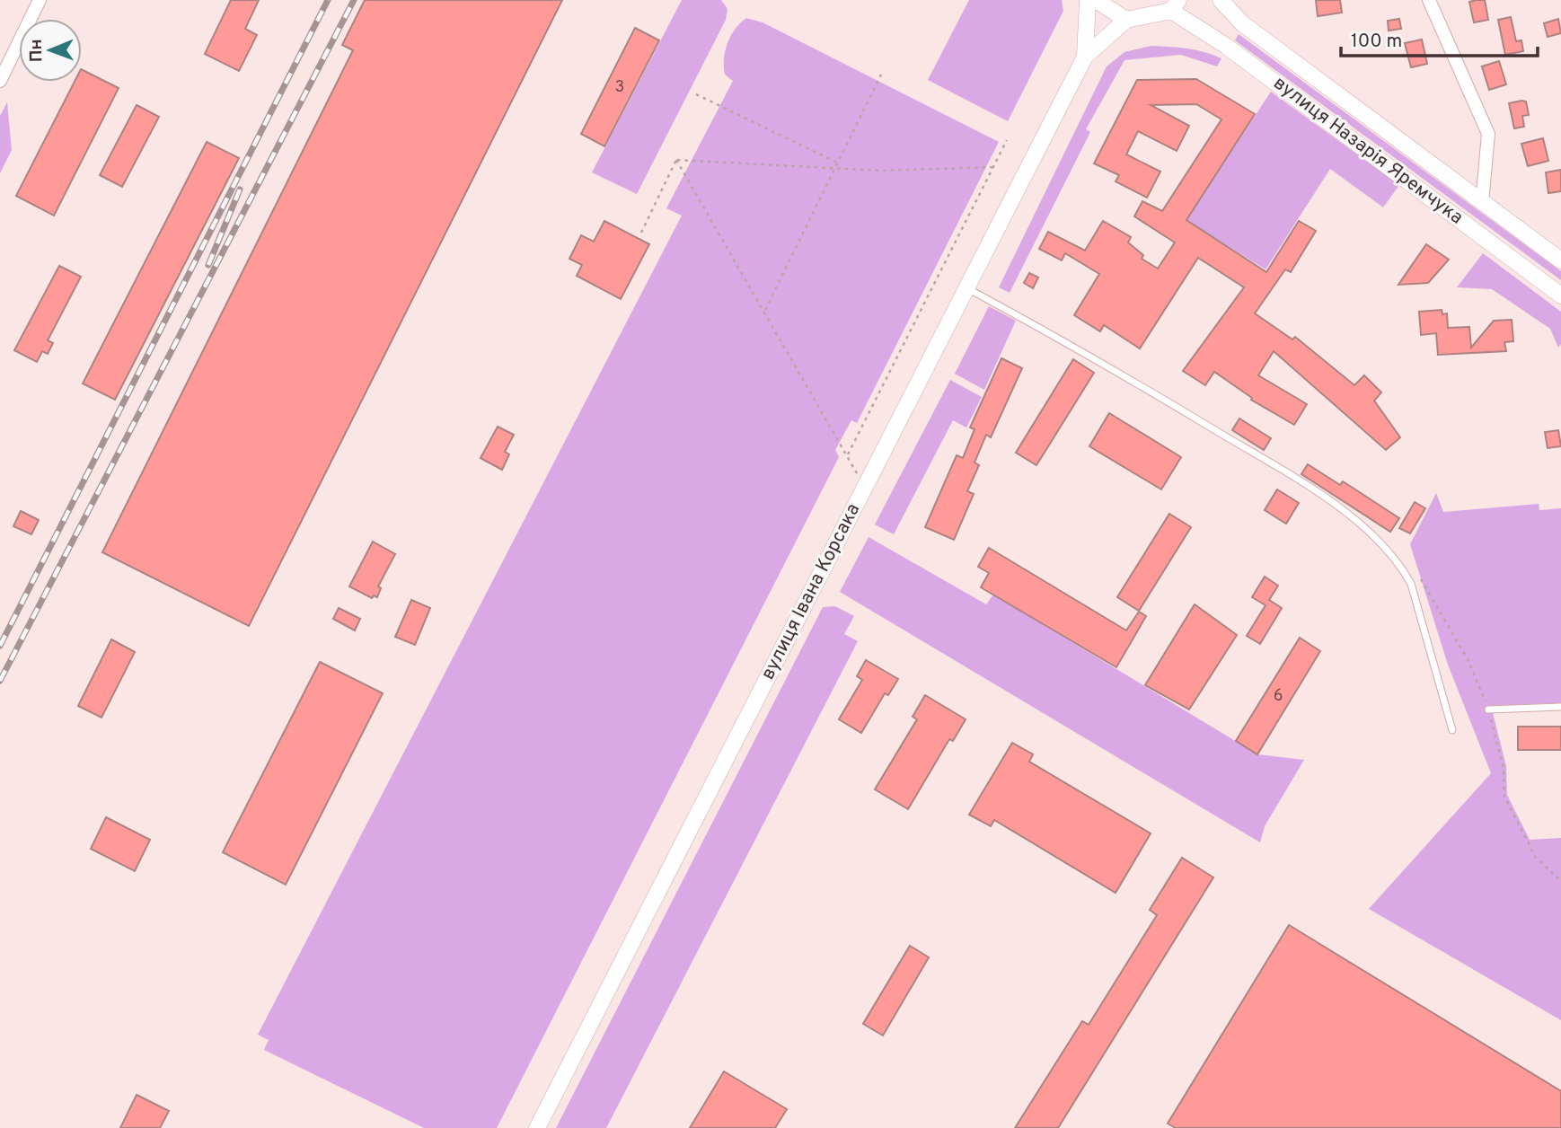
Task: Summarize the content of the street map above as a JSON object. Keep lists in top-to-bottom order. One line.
{"streets":{"street":["вулиця Назарія Яремчука","вулиця Івана Корсака"]},"house_numbers":["3","6"],"scale_bar":"100 m","north":"left"}
